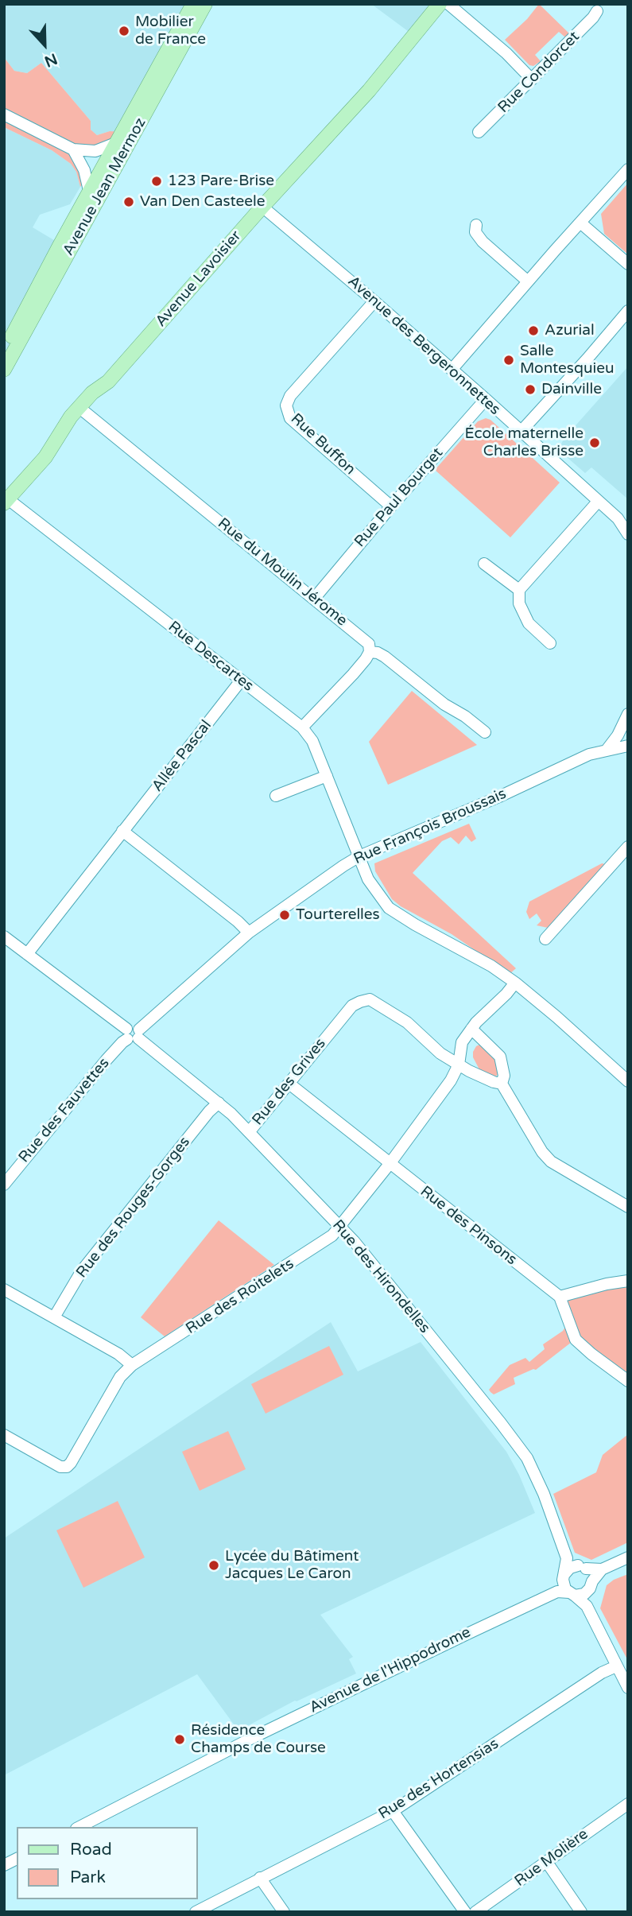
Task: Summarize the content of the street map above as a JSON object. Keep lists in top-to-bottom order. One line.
{"streets":{"main road":["Avenue Jean Mermoz","Avenue Lavoisier"],"street":["Rue Condorcet","Avenue des Bergeronnettes","Rue Buffon","Rue Paul Bourget","Rue du Moulin Jérome","Rue Descartes","Allée Pascal","Rue François Broussais","Rue des Grives","Rue des Fauvettes","Rue des Rouges-Gorges","Rue des Pinsons","Rue des Hirondelles","Rue des Roitelets","Avenue de l'Hippodrome","Rue des Hortensias","Rue Molière"]},"crossings":[["Avenue Lavoisier","Avenue des Bergeronnettes"],["Avenue Lavoisier","Rue du Moulin Jérome"],["Avenue Lavoisier","Rue Descartes"],["Avenue des Bergeronnettes","Rue Buffon"],["Avenue des Bergeronnettes","Rue Paul Bourget"],["Rue Buffon","Rue Paul Bourget"],["Rue Paul Bourget","Rue du Moulin Jérome"],["Rue Descartes","Allée Pascal"],["Rue Descartes","Rue François Broussais"],["Rue Descartes","Rue des Roitelets"],["Allée Pascal","Rue des Hirondelles"],["Rue François Broussais","Rue des Fauvettes"],["Rue des Grives","Rue des Pinsons"],["Rue des Grives","Rue des Hirondelles"],["Rue des Grives","Rue des Roitelets"],["Rue des Fauvettes","Rue des Hirondelles"],["Rue des Rouges-Gorges","Rue des Hirondelles"],["Rue des Pinsons","Rue des Roitelets"],["Rue des Hirondelles","Rue des Roitelets"],["Rue des Hirondelles","Avenue de l'Hippodrome"]],"places":["Mobilier de France","123 Pare-Brise","Van Den Casteele","Azurial","Salle Montesquieu","Dainville","École maternelle Charles Brisse","Tourterelles","Lycée du Bâtiment Jacques Le Caron","Résidence Champs de Course"],"legend":["Road","Park"],"north":"bottom"}
